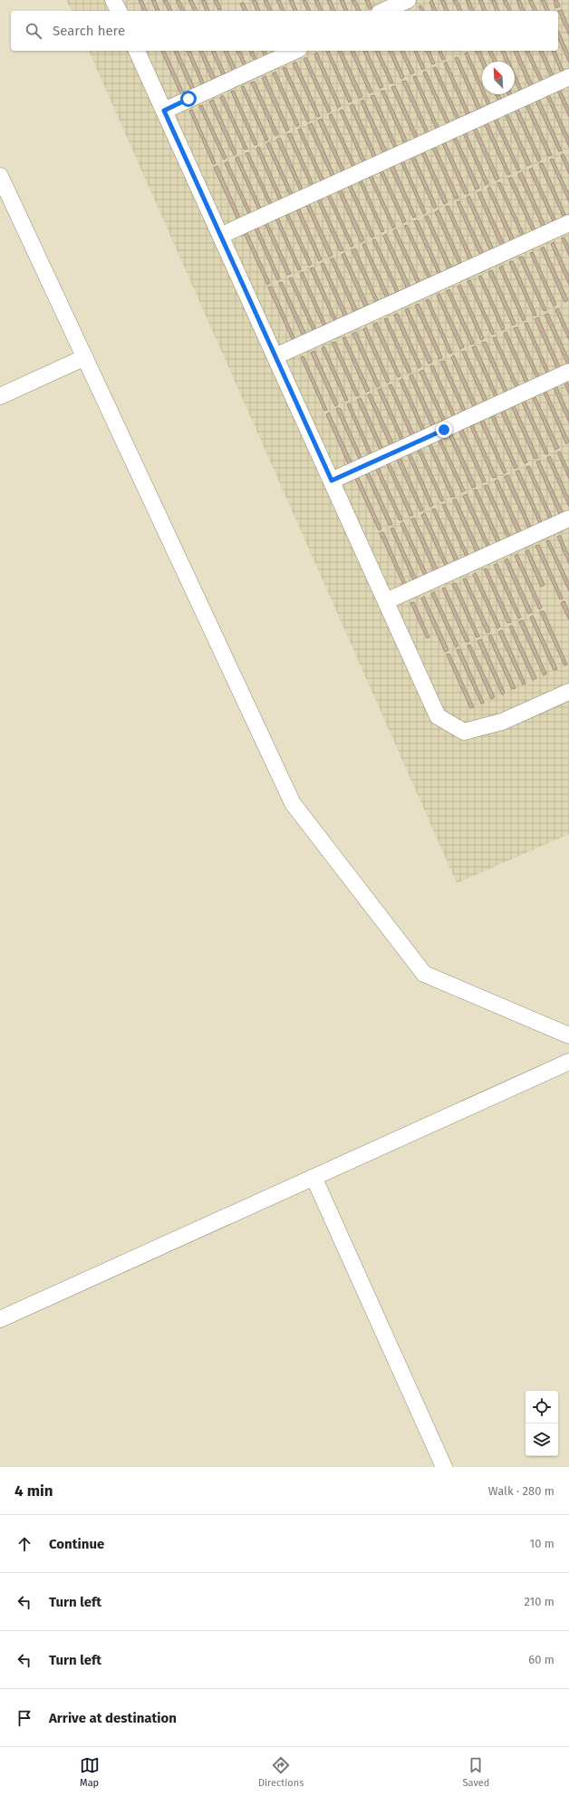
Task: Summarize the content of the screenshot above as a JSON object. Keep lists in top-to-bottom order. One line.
{"north":"top left","page":{"search":"Search here","heading":["4 min","Walk · 280 m"],"list":[["Continue","10 m"],["Turn left","210 m"],["Turn left","60 m"],"Arrive at destination"],"nav":["Map","Directions","Saved"]}}
